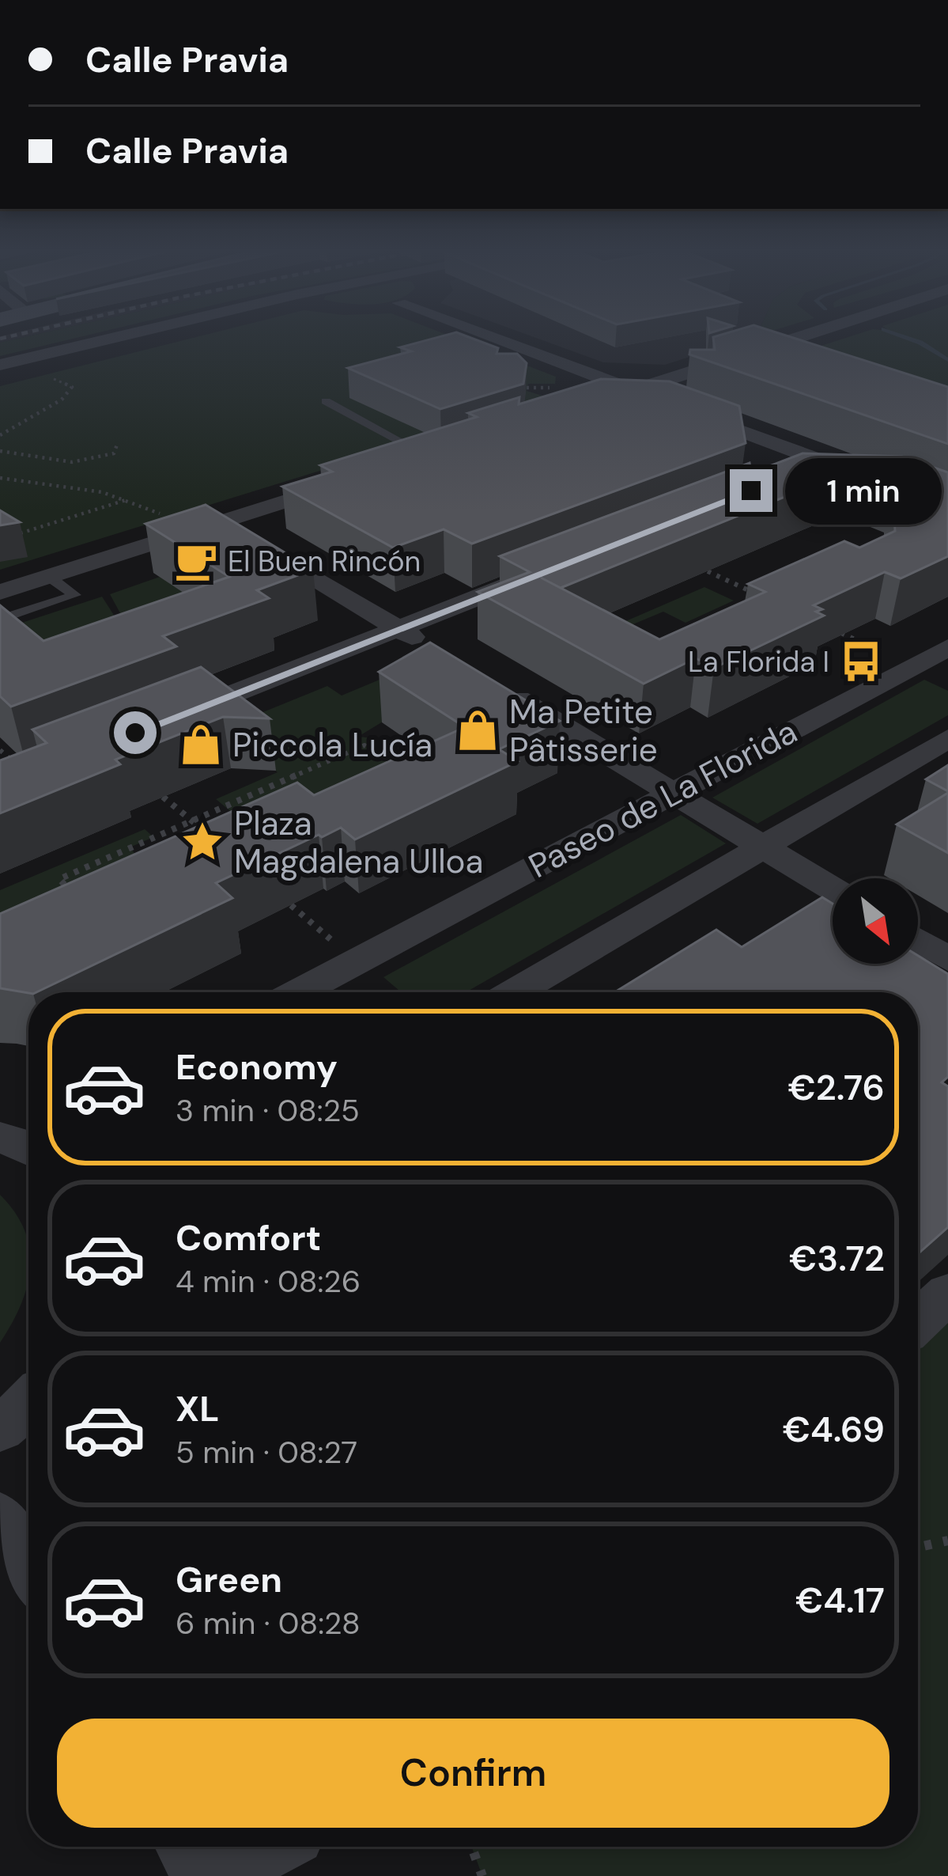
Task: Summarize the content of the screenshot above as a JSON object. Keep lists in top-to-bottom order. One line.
{"streets":{"street":["Paseo de La Florida"]},"places":{"cafe":["El Buen Rincón"],"bus stop":["La Florida I"],"shop":["Ma Petite Pâtisserie","Piccola Lucía"],"place":["Plaza Magdalena Ulloa"]},"north":"bottom right","page":{"banner":["Calle Pravia","Calle Pravia"],"bubble":"1 min","list":[{"name":"Economy","note":"3 min · 08:25","value":"€2.76"},{"name":"Comfort","note":"4 min · 08:26","value":"€3.72"},{"name":"XL","note":"5 min · 08:27","value":"€4.69"},{"name":"Green","note":"6 min · 08:28","value":"€4.17"}],"buttons":"Confirm"}}
